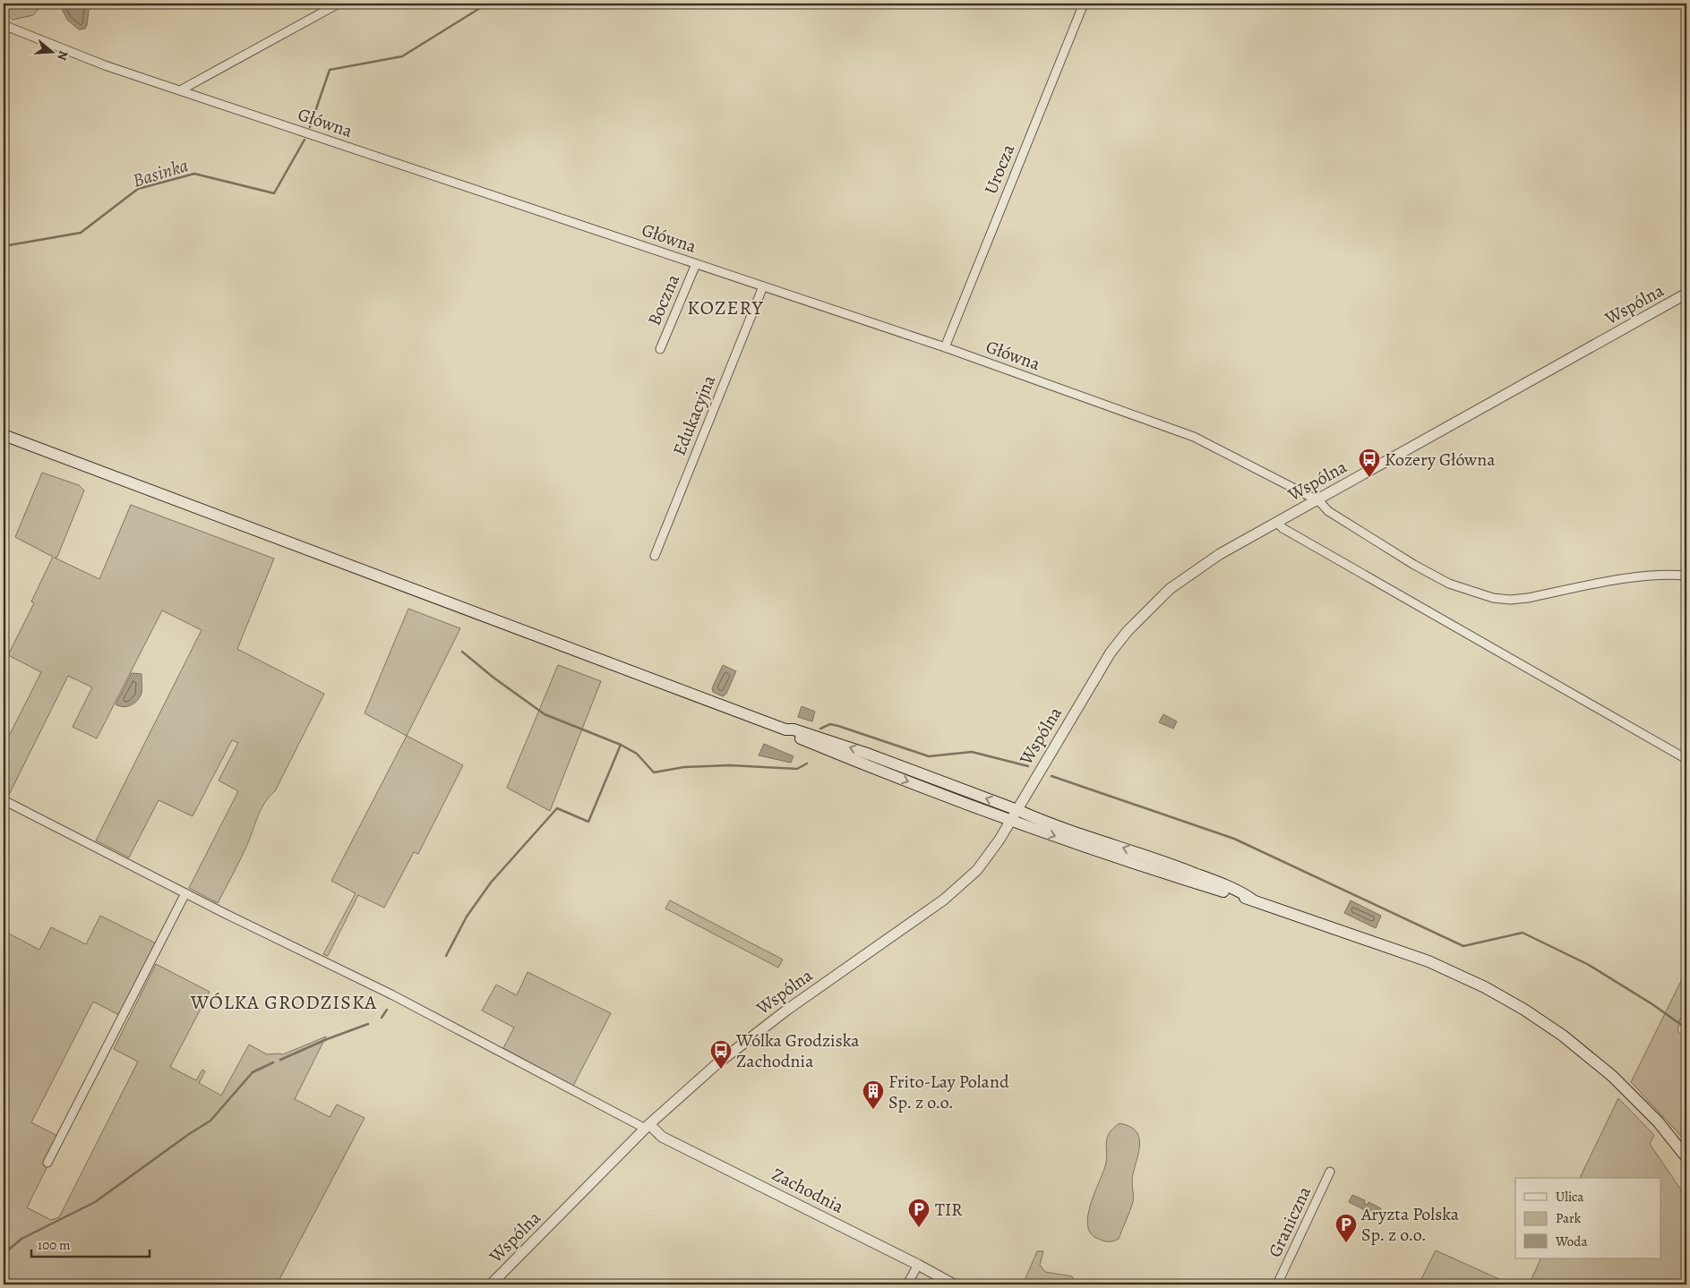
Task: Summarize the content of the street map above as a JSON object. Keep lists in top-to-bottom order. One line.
{"streets":{"street":["Główna","Urocza","Boczna","Wspólna","Edukacyjna","Zachodnia","Graniczna"]},"crossings":[["Główna","Urocza"],["Główna","Boczna"],["Główna","Wspólna"],["Główna","Edukacyjna"],["Wspólna","Zachodnia"]],"districts":["KOZERY","WÓLKA GRODZISKA"],"water":["Basinka"],"places":{"bus stop":["Kozery Główna","Wólka Grodziska Zachodnia"],"building":["Frito-Lay Poland Sp. z o.o."],"parking":["TIR","Aryzta Polska Sp. z o.o."]},"legend":["Ulica","Park","Woda"],"scale_bar":"100 m","north":"right"}
